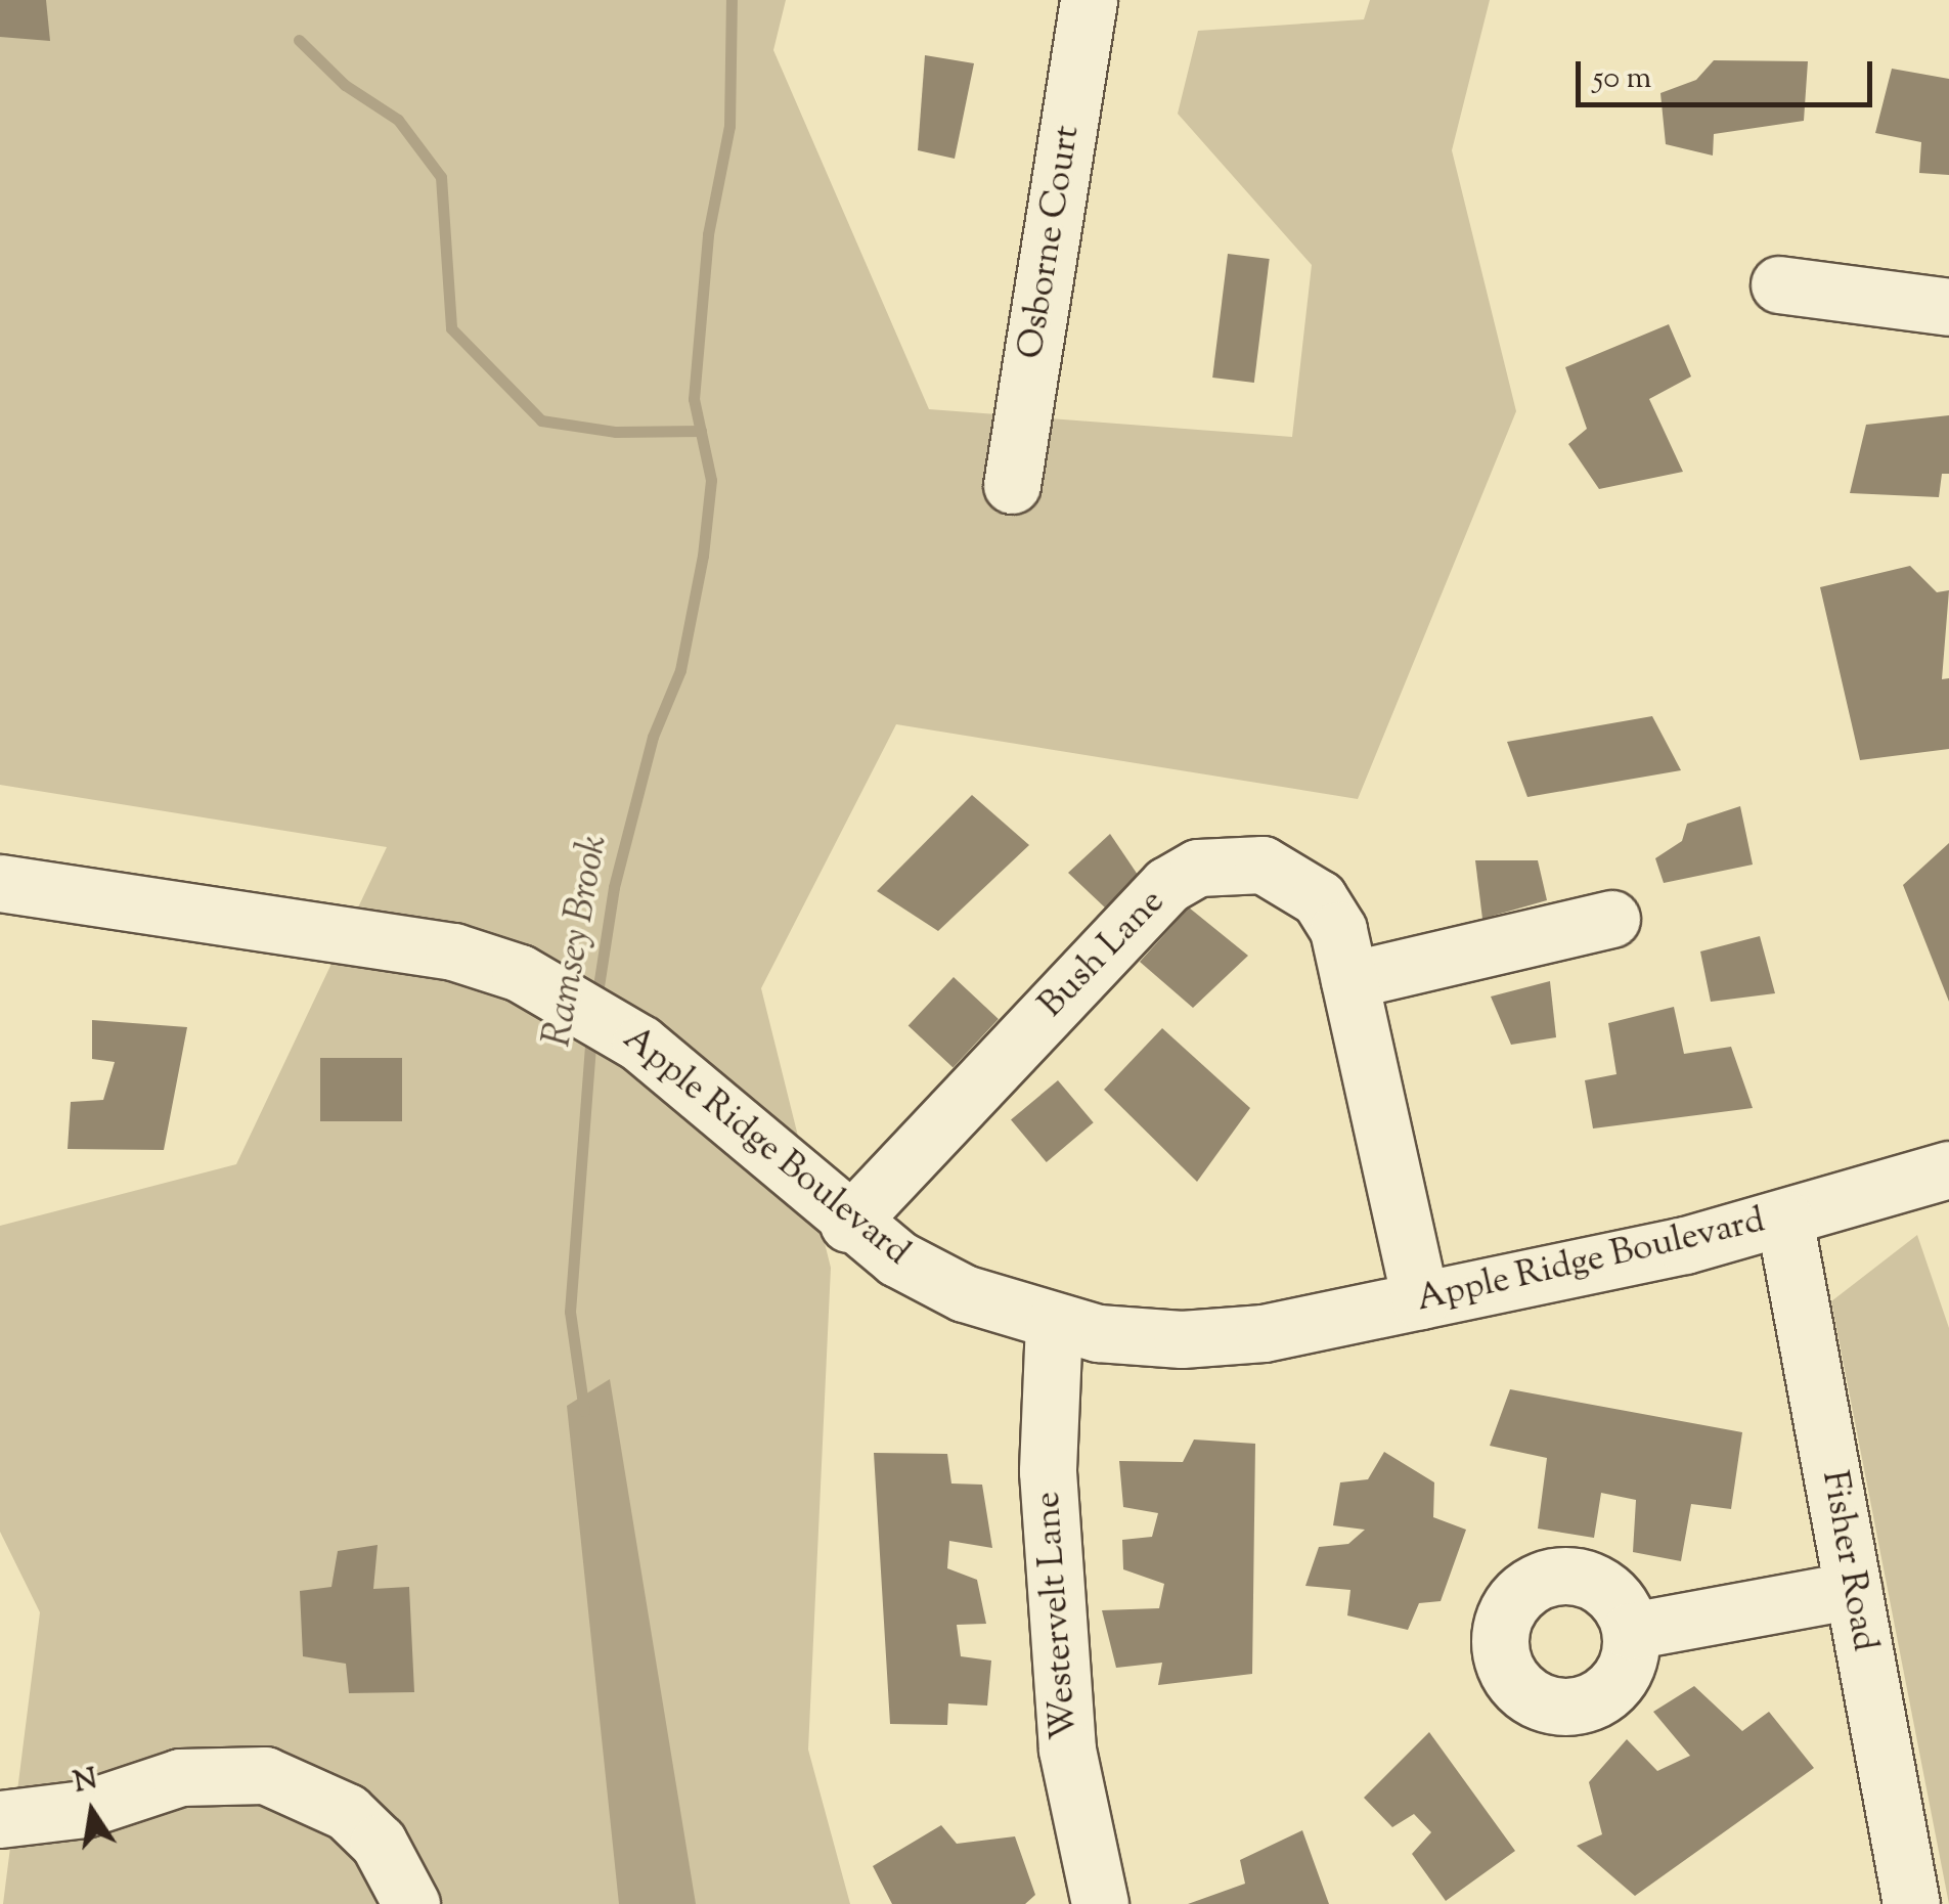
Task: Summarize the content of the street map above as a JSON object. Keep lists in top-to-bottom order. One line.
{"streets":{"street":["Osborne Court","Bush Lane","Apple Ridge Boulevard","Fisher Road","Westervelt Lane"]},"crossings":[["Bush Lane","Apple Ridge Boulevard"],["Apple Ridge Boulevard","Fisher Road"],["Apple Ridge Boulevard","Westervelt Lane"]],"water":["Ramsey Brook"],"scale_bar":"50 m","north":"top"}
